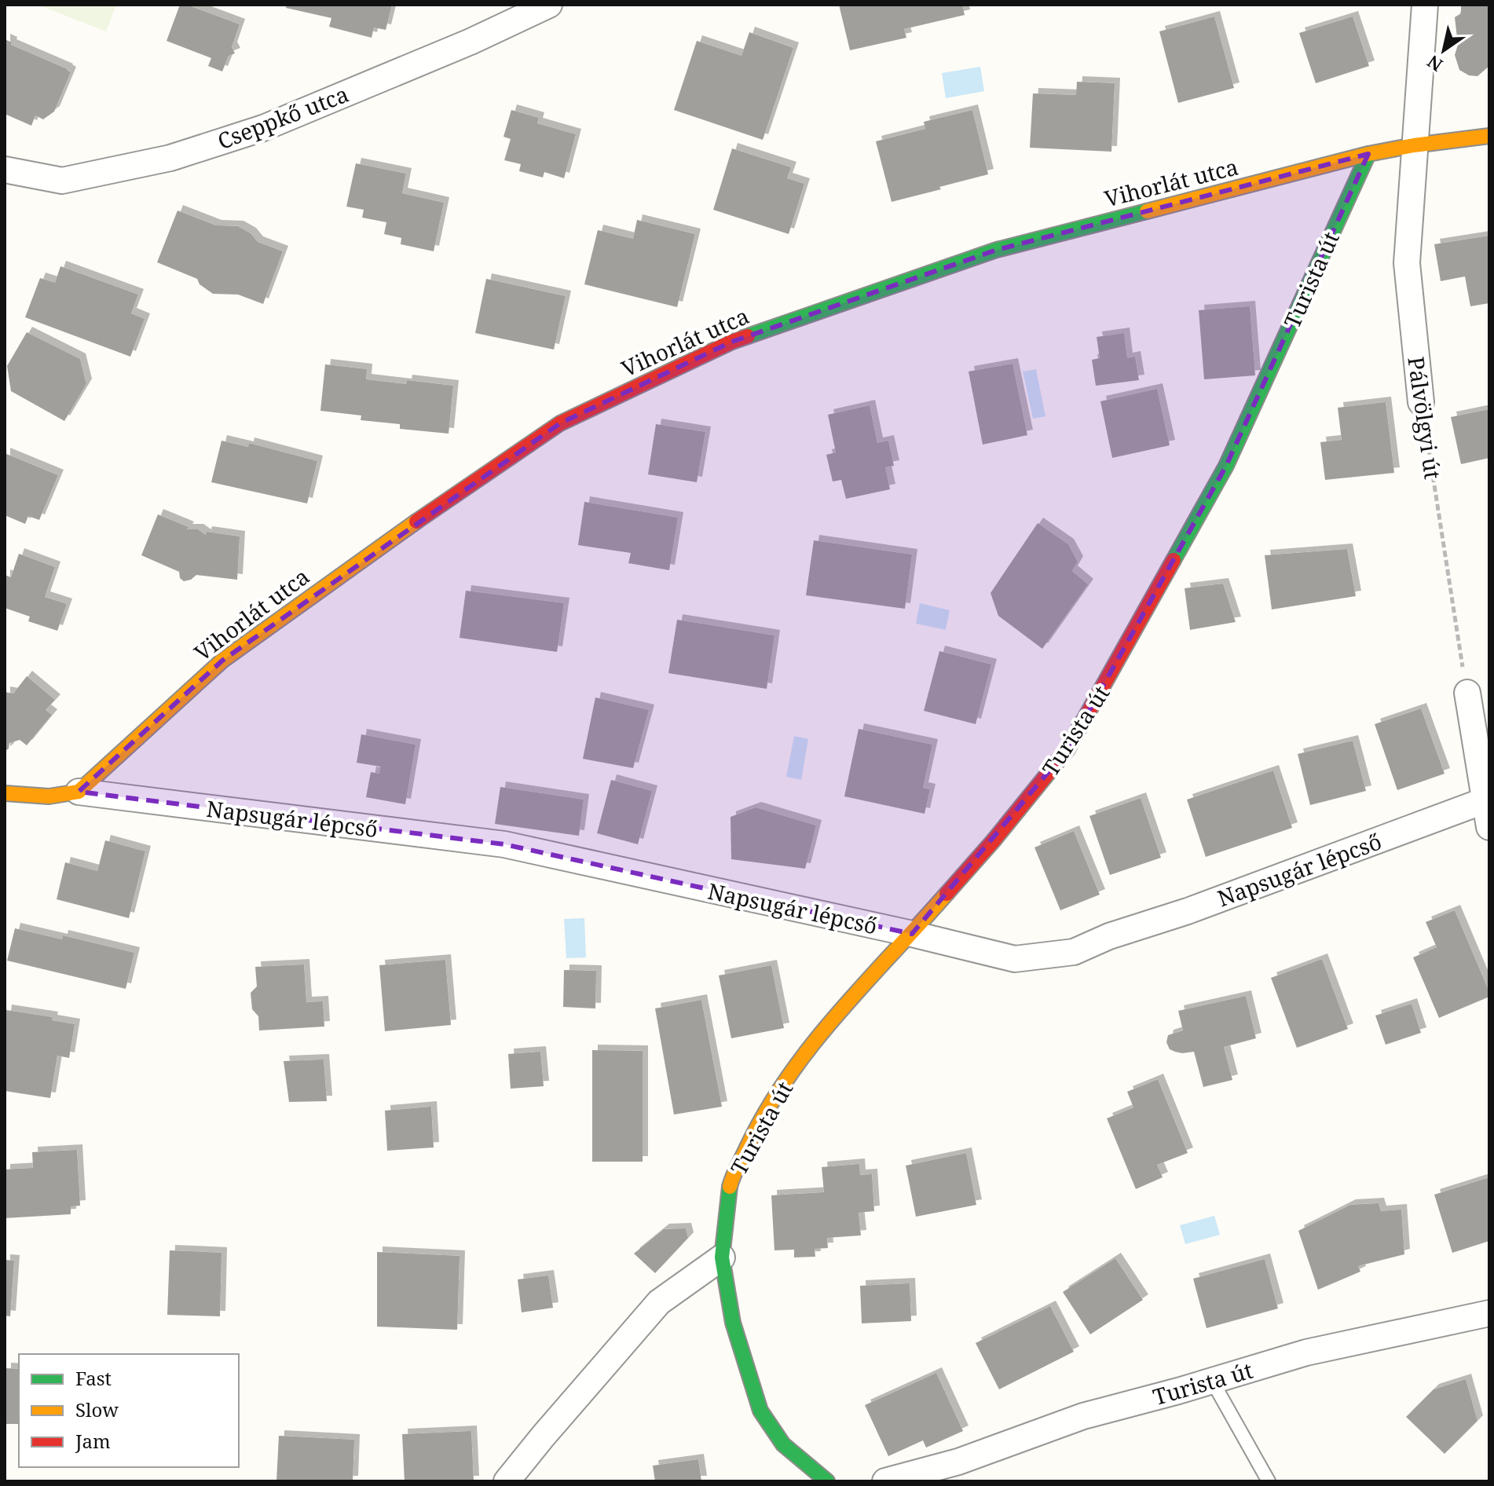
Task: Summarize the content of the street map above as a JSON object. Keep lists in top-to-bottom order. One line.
{"streets":{"street":["Cseppkő utca","Vihorlát utca","Turista út","Pálvölgyi út","Napsugár lépcső"]},"crossings":[["Vihorlát utca","Turista út"],["Vihorlát utca","Pálvölgyi út"],["Vihorlát utca","Napsugár lépcső"],["Turista út","Napsugár lépcső"]],"legend":["Fast","Slow","Jam"],"north":"bottom left"}
